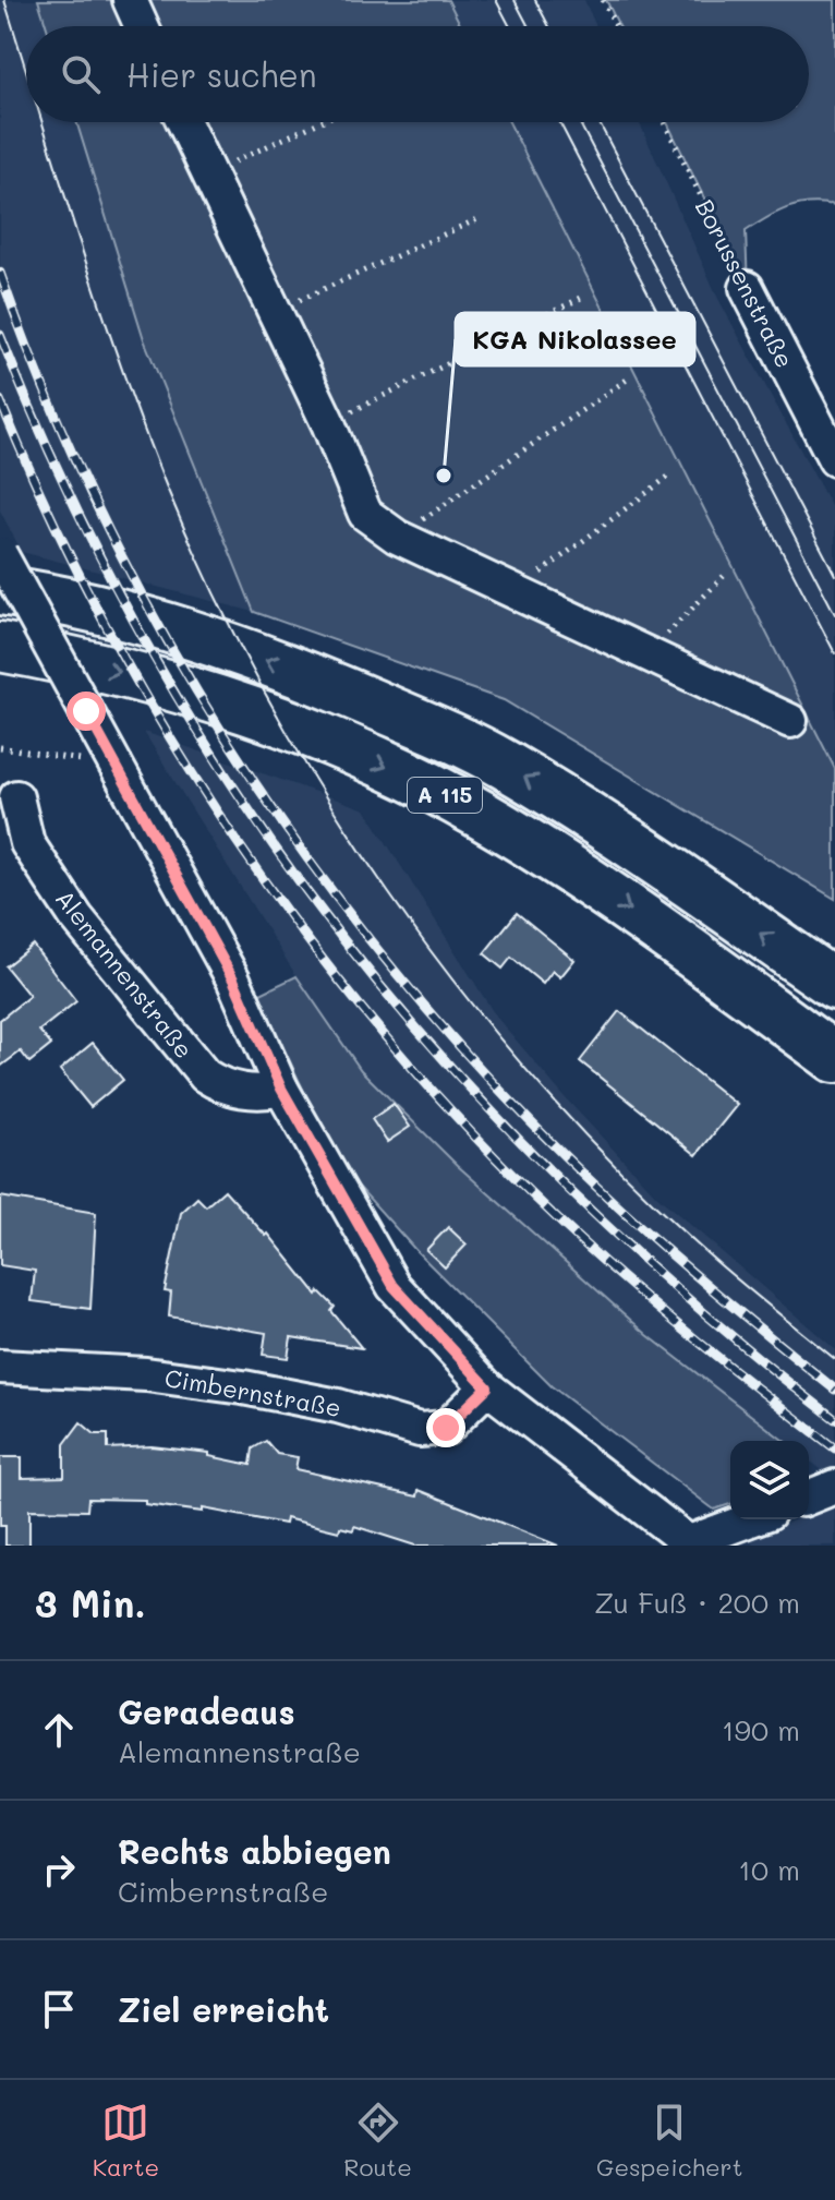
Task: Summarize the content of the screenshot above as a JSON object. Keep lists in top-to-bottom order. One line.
{"streets":{"highway":["A 115"],"street":["Borussenstraße","Alemannenstraße","Cimbernstraße"]},"places":["KGA Nikolassee"],"page":{"search":"Hier suchen","heading":["3 Min.","Zu Fuß · 200 m"],"list":[["Geradeaus","Alemannenstraße","190 m"],["Rechts abbiegen","Cimbernstraße","10 m"],"Ziel erreicht"],"nav":["Karte","Route","Gespeichert"]}}
